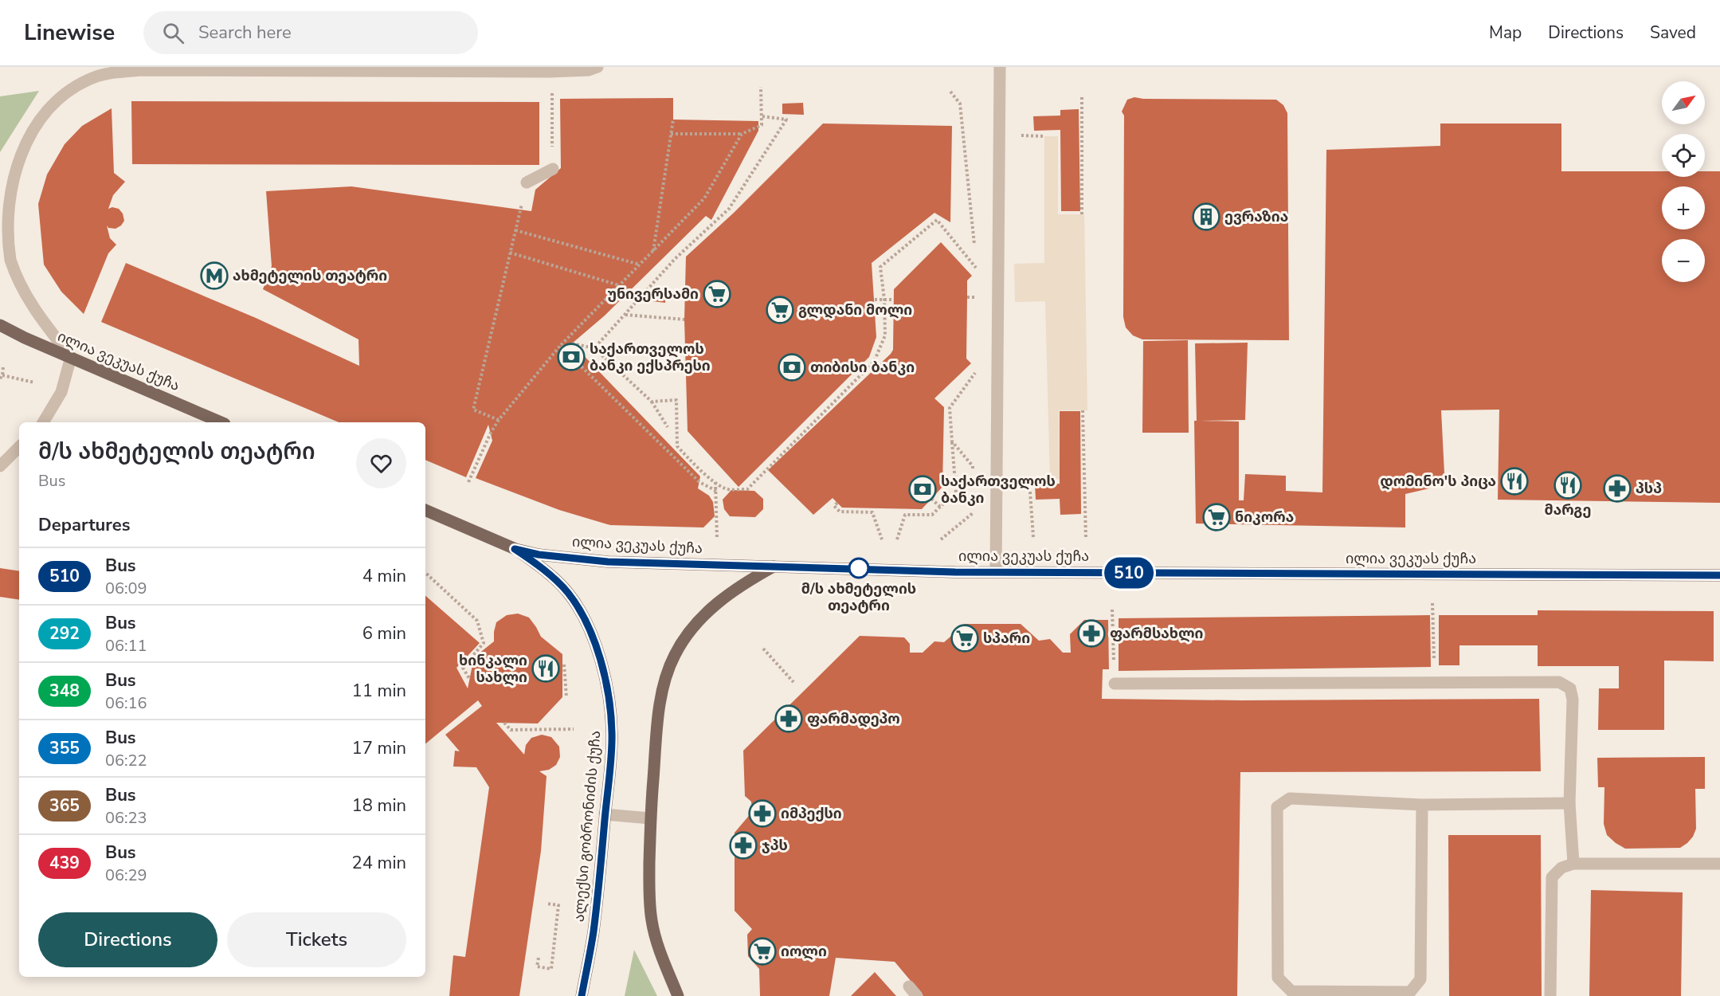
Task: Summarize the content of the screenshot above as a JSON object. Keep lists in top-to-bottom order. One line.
{"streets":{"main road":["ილია ვეკუას ქუჩა","ალექსი გობრონიძის ქუჩა"]},"crossings":[["ილია ვეკუას ქუჩა","ალექსი გობრონიძის ქუჩა"]],"places":{"building":["ევრაზია"],"metro station":["ახმეტელის თეატრი"],"supermarket":["უნივერსამი","გლდანი მოლი","ნიკორა","სპარი","იოლი"],"bank":["საქართველოს ბანკი ექსპრესი","თიბისი ბანკი","საქართველოს ბანკი"],"restaurant":["დომინო'ს პიცა","მარგე","ხინკალი სახლი"],"pharmacy":["პსპ","ფარმსახლი","ფარმადეპო","იმპექსი","ჯპს"],"other":["მ/ს ახმეტელის თეატრი"]},"lines":["bus line 510"],"north":"top right","page":{"header":"Linewise","search":"Search here","nav":["Map","Directions","Saved"],"on_map":"510","map_buttons":["+","−"],"heading":[["მ/ს ახმეტელის თეატრი","Bus"],"Departures"],"list":[{"mark":"510","name":"Bus","note":"06:09","value":"4 min"},{"mark":"292","name":"Bus","note":"06:11","value":"6 min"},{"mark":"348","name":"Bus","note":"06:16","value":"11 min"},{"mark":"355","name":"Bus","note":"06:22","value":"17 min"},{"mark":"365","name":"Bus","note":"06:23","value":"18 min"},{"mark":"439","name":"Bus","note":"06:29","value":"24 min"}],"buttons":["Directions","Tickets"]}}
